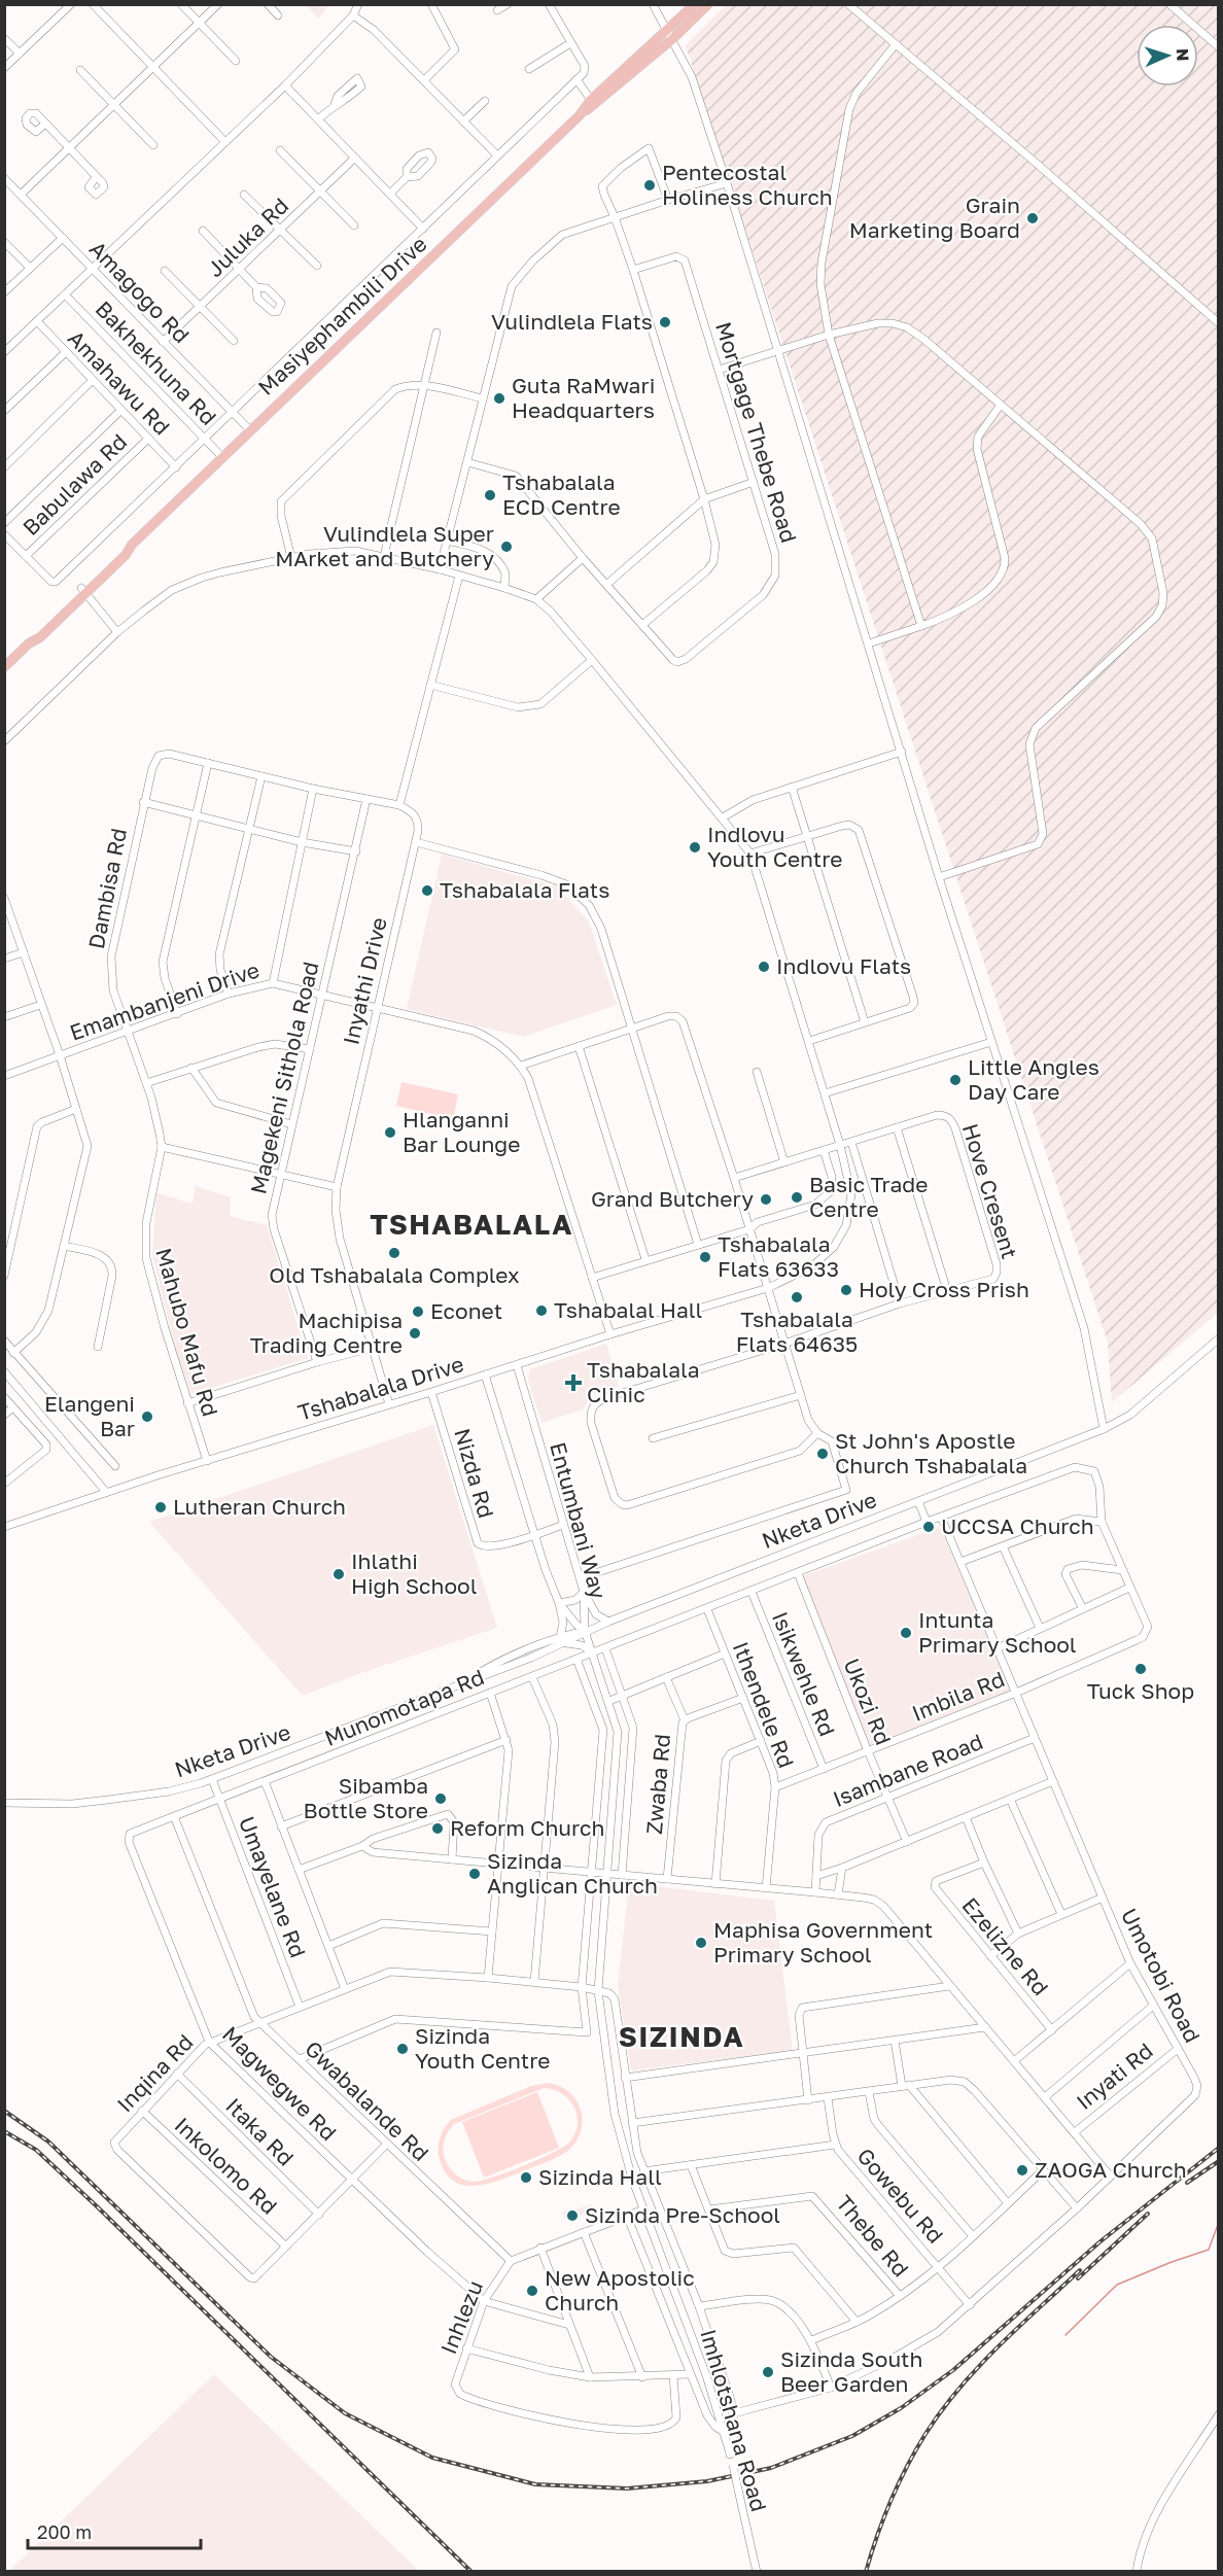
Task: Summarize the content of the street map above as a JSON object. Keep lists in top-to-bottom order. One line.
{"streets":{"main road":["Masiyephambili Drive"],"street":["Juluka Rd","Amagogo Rd","Bakhekhuna Rd","Amahawu Rd","Mortgage Thebe Road","Babulawa Rd","Dambisa Rd","Inyathi Drive","Emambanjeni Drive","Magekeni Sithola Road","Hove Cresent","Mahubo Mafu Rd","Tshabalala Drive","Nizda Rd","Entumbani Way","Nketa Drive","Isikwehle Rd","Imbila Rd","Ukozi Rd","Ithendele Rd","Munomotapa Rd","Isambane Road","Zwaba Rd","Umayelane Rd","Ezelizne Rd","Umotobi Road","Inqina Rd","Inyati Rd","Magwegwe Rd","Gwabalande Rd","Itaka Rd","Inkolomo Rd","Gowebu Rd","Thebe Rd","Inhlezu","Imhlotshana Road"]},"crossings":[["Juluka Rd","Amagogo Rd"],["Amagogo Rd","Masiyephambili Drive"],["Masiyephambili Drive","Bakhekhuna Rd"],["Amahawu Rd","Babulawa Rd"],["Dambisa Rd","Emambanjeni Drive"],["Dambisa Rd","Mahubo Mafu Rd"],["Inyathi Drive","Emambanjeni Drive"],["Inyathi Drive","Tshabalala Drive"],["Emambanjeni Drive","Magekeni Sithola Road"],["Emambanjeni Drive","Mahubo Mafu Rd"],["Emambanjeni Drive","Tshabalala Drive"],["Hove Cresent","Tshabalala Drive"],["Mahubo Mafu Rd","Tshabalala Drive"],["Tshabalala Drive","Nizda Rd"],["Tshabalala Drive","Entumbani Way"],["Nizda Rd","Entumbani Way"],["Entumbani Way","Nketa Drive"],["Entumbani Way","Imhlotshana Road"],["Nketa Drive","Umayelane Rd"],["Nketa Drive","Imhlotshana Road"],["Isikwehle Rd","Imbila Rd"],["Isikwehle Rd","Munomotapa Rd"],["Imbila Rd","Ukozi Rd"],["Imbila Rd","Ithendele Rd"],["Imbila Rd","Umotobi Road"],["Ukozi Rd","Munomotapa Rd"],["Ukozi Rd","Isambane Road"],["Ithendele Rd","Munomotapa Rd"],["Ithendele Rd","Zwaba Rd"],["Munomotapa Rd","Umayelane Rd"],["Munomotapa Rd","Magwegwe Rd"],["Munomotapa Rd","Gwabalande Rd"],["Munomotapa Rd","Imhlotshana Road"],["Isambane Road","Umotobi Road"],["Umayelane Rd","Inqina Rd"],["Umotobi Road","Inyati Rd"],["Umotobi Road","Gowebu Rd"],["Inqina Rd","Magwegwe Rd"],["Inqina Rd","Gwabalande Rd"],["Inqina Rd","Itaka Rd"],["Inqina Rd","Inkolomo Rd"],["Inqina Rd","Imhlotshana Road"],["Magwegwe Rd","Inhlezu"],["Gwabalande Rd","Inhlezu"]],"districts":["TSHABALALA","SIZINDA"],"places":{"other":["Pentecostal Holiness Church","Grain Marketing Board","Vulindlela Flats","Guta RaMwari Headquarters","Tshabalala ECD Centre","Vulindlela Super MArket and Butchery","Indlovu Youth Centre","Tshabalala Flats","Indlovu Flats","Little Angles Day Care","Hlanganni Bar Lounge","Basic Trade Centre","Grand Butchery","Old Tshabalala Complex","Tshabalala Flats 63633","Holy Cross Prish","Tshabalala Flats 64635","Tshabalal Hall","Econet","Machipisa Trading Centre","Elangeni Bar","St John's Apostle Church Tshabalala","Lutheran Church","UCCSA Church","Ihlathi High School","Intunta Primary School","Tuck Shop","Sibamba Bottle Store","Reform Church","Sizinda Anglican Church","Maphisa Government Primary School","Sizinda Youth Centre","ZAOGA Church","Sizinda Hall","Sizinda Pre-School","New Apostolic Church","Sizinda South Beer Garden"],"health":["Tshabalala Clinic"]},"scale_bar":"200 m","north":"right"}
